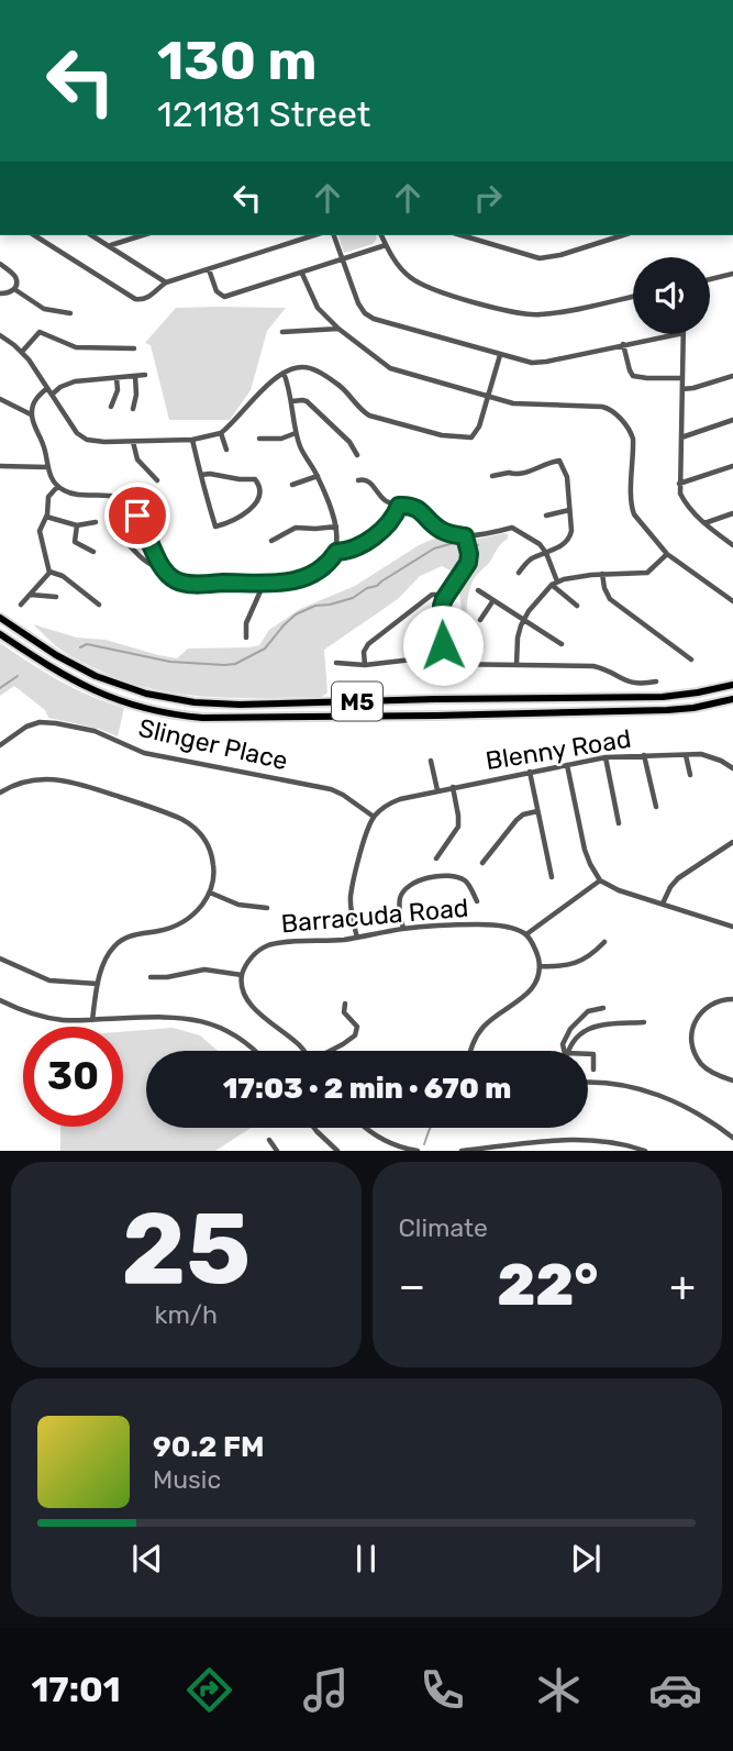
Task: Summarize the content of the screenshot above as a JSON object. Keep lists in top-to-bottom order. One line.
{"streets":{"main road":["M5"],"street":["Slinger Place","Blenny Road","Barracuda Road"]},"crossings":[["Slinger Place","Blenny Road"]],"page":{"turn":["130 m","121181 Street"],"limit":"30","trip":"17:03 · 2 min · 670 m","tile":[["25","km/h"],"Climate"],"heat":["−","22°","+"],"song":["90.2 FM","Music"],"tabs":"17:01"}}
